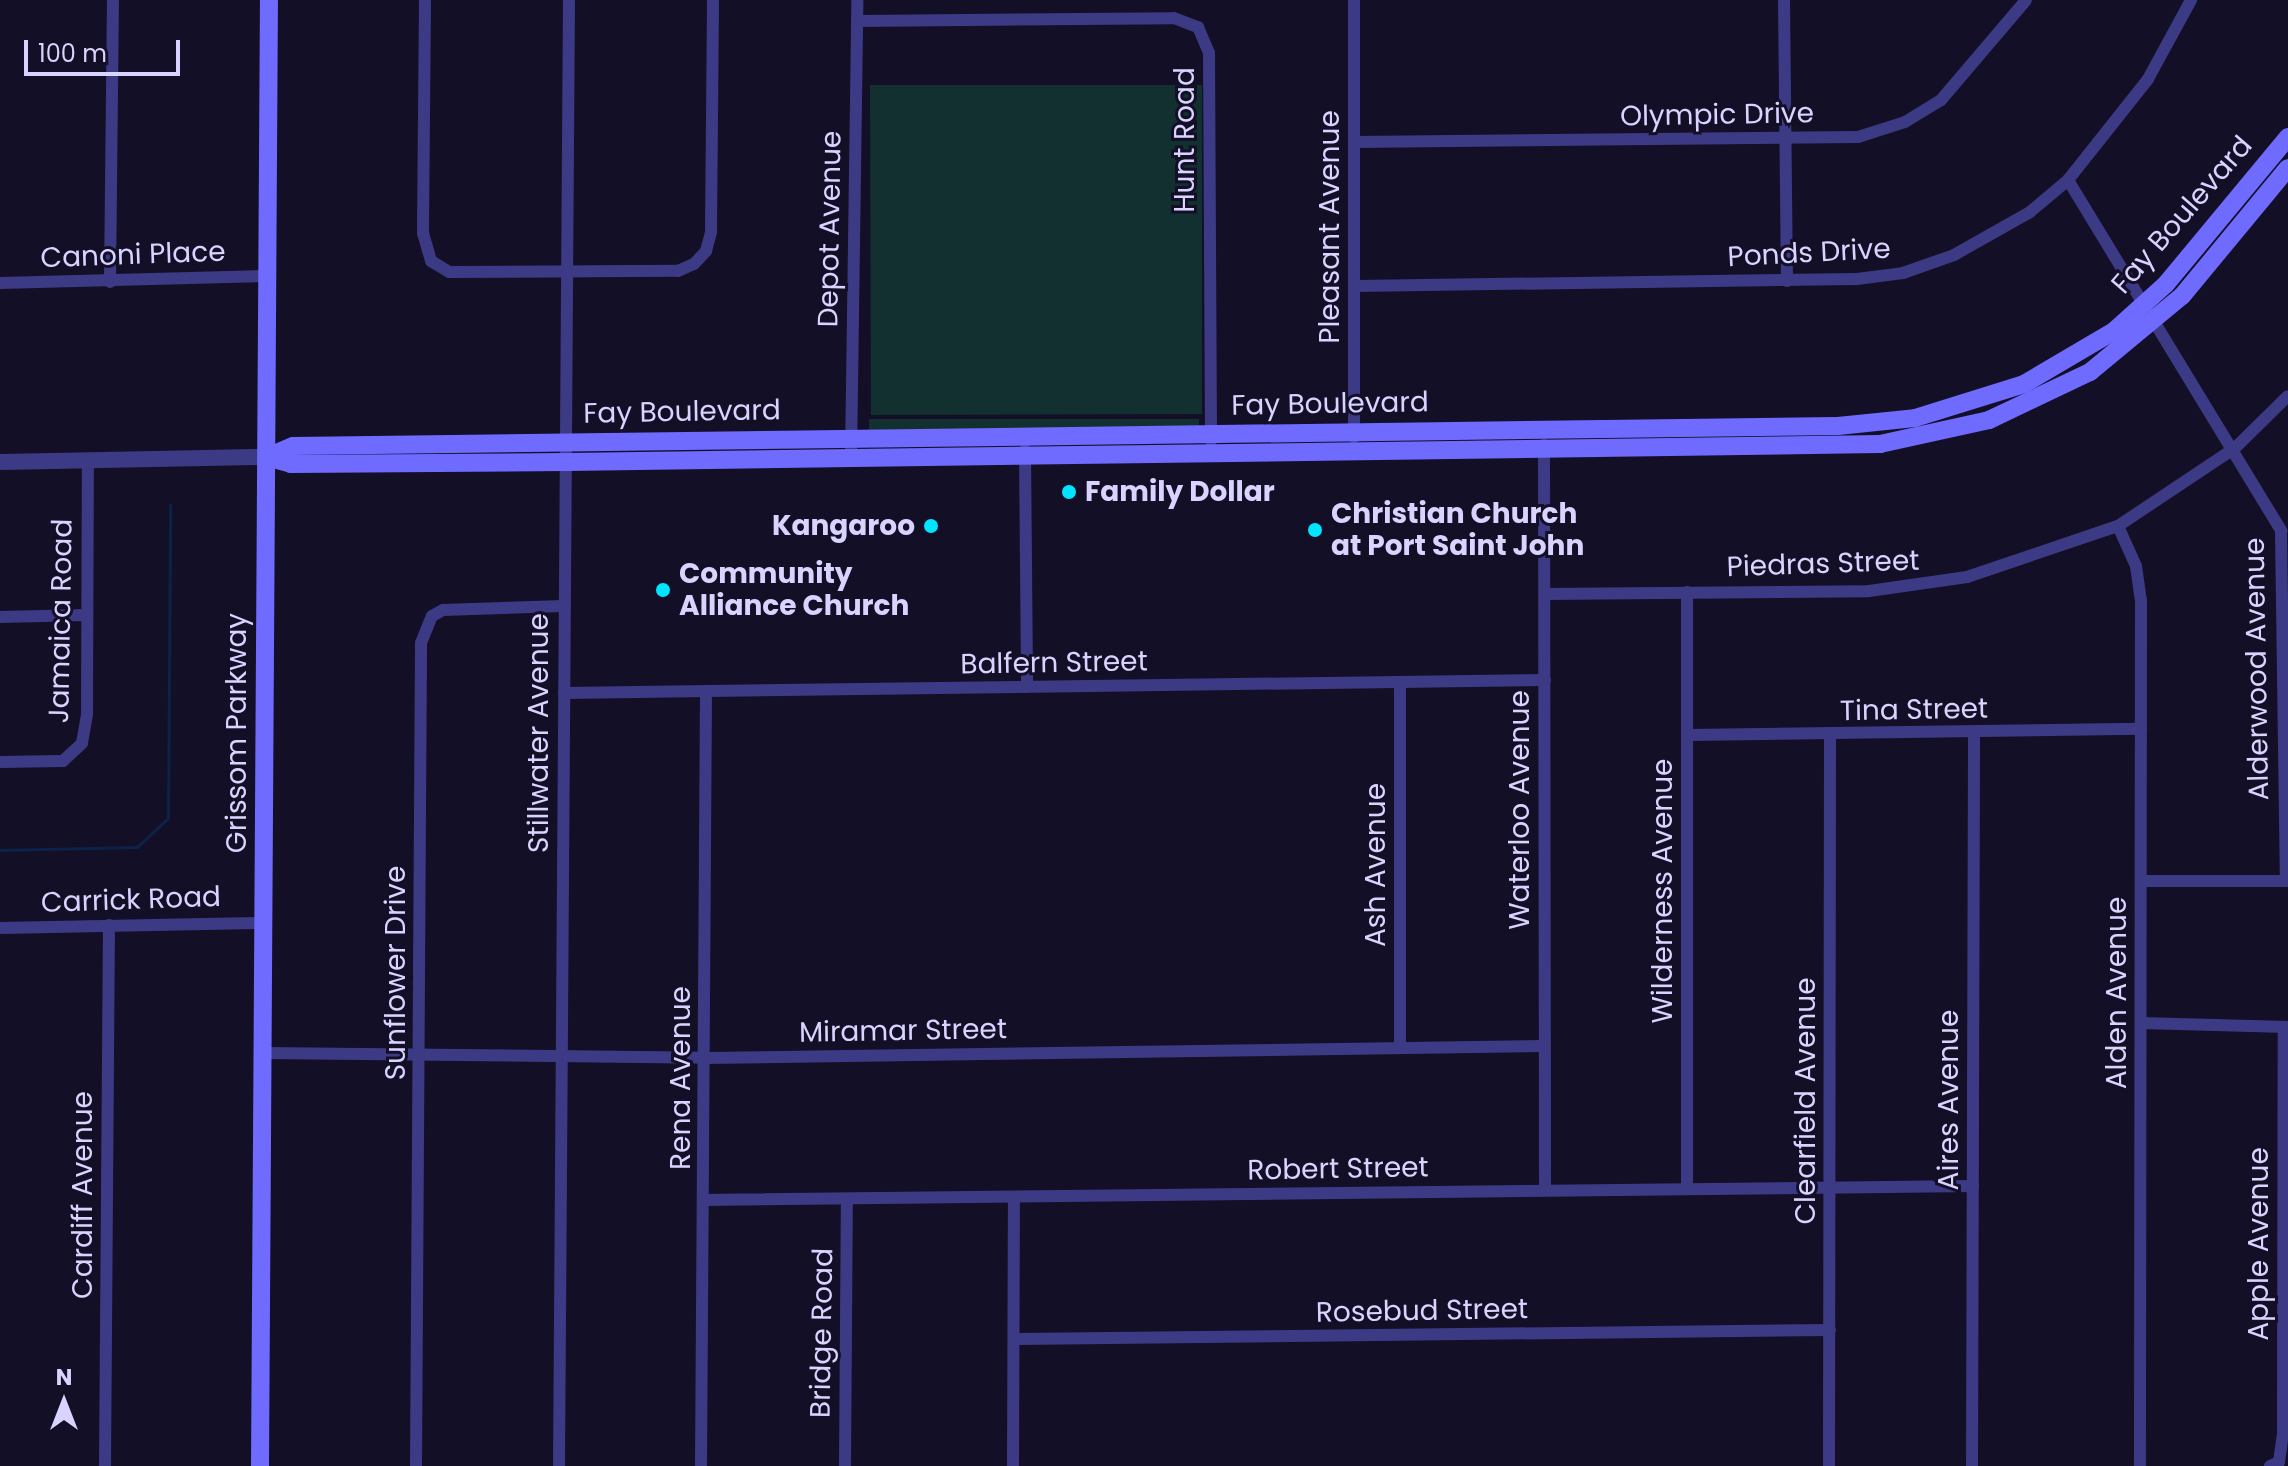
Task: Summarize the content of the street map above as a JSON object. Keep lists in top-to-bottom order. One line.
{"streets":{"main road":["Fay Boulevard","Grissom Parkway"],"street":["Olympic Drive","Hunt Road","Pleasant Avenue","Depot Avenue","Ponds Drive","Canoni Place","Piedras Street","Jamaica Road","Balfern Street","Alderwood Avenue","Tina Street","Stillwater Avenue","Waterloo Avenue","Ash Avenue","Wilderness Avenue","Carrick Road","Sunflower Drive","Alden Avenue","Miramar Street","Rena Avenue","Aires Avenue","Clearfield Avenue","Robert Street","Cardiff Avenue","Apple Avenue","Rosebud Street","Bridge Road"]},"crossings":[["Olympic Drive","Pleasant Avenue"],["Hunt Road","Fay Boulevard"],["Hunt Road","Depot Avenue"],["Fay Boulevard","Pleasant Avenue"],["Fay Boulevard","Depot Avenue"],["Fay Boulevard","Jamaica Road"],["Fay Boulevard","Alderwood Avenue"],["Fay Boulevard","Grissom Parkway"],["Fay Boulevard","Stillwater Avenue"],["Fay Boulevard","Waterloo Avenue"],["Pleasant Avenue","Ponds Drive"],["Ponds Drive","Alderwood Avenue"],["Canoni Place","Grissom Parkway"],["Piedras Street","Alderwood Avenue"],["Piedras Street","Waterloo Avenue"],["Piedras Street","Wilderness Avenue"],["Piedras Street","Alden Avenue"],["Balfern Street","Stillwater Avenue"],["Balfern Street","Waterloo Avenue"],["Balfern Street","Ash Avenue"],["Balfern Street","Rena Avenue"],["Tina Street","Wilderness Avenue"],["Tina Street","Alden Avenue"],["Tina Street","Aires Avenue"],["Tina Street","Clearfield Avenue"],["Grissom Parkway","Carrick Road"],["Grissom Parkway","Miramar Street"],["Stillwater Avenue","Sunflower Drive"],["Stillwater Avenue","Miramar Street"],["Waterloo Avenue","Miramar Street"],["Waterloo Avenue","Robert Street"],["Ash Avenue","Miramar Street"],["Wilderness Avenue","Robert Street"],["Carrick Road","Cardiff Avenue"],["Sunflower Drive","Miramar Street"],["Miramar Street","Rena Avenue"],["Rena Avenue","Robert Street"],["Aires Avenue","Robert Street"],["Clearfield Avenue","Robert Street"],["Clearfield Avenue","Rosebud Street"],["Robert Street","Bridge Road"]],"places":["Family Dollar","Kangaroo","Christian Church at Port Saint John","Community Alliance Church"],"scale_bar":"100 m","north":"top"}
